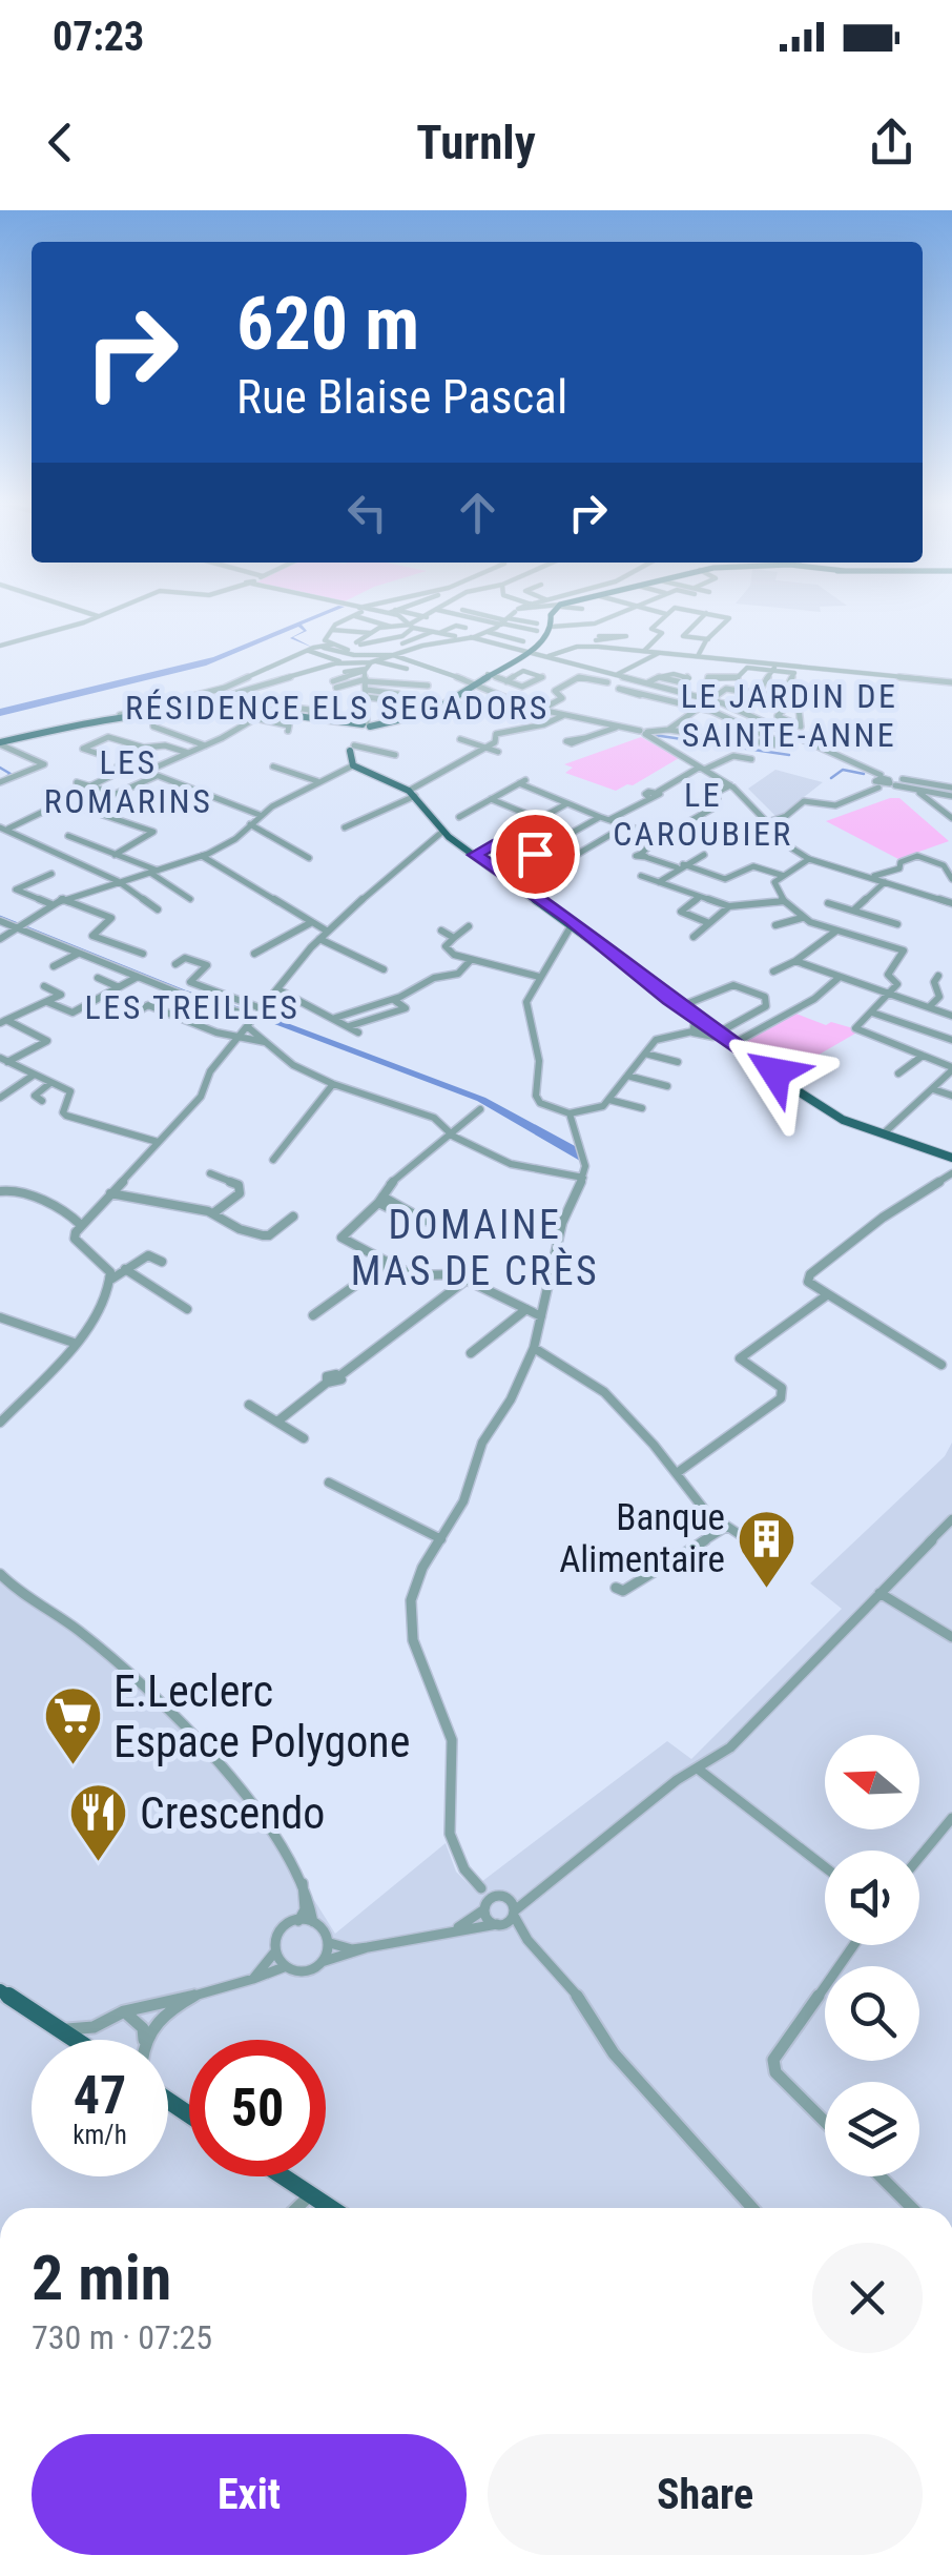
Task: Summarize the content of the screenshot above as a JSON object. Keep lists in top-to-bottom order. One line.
{"districts":["LE JARDIN DE SAINTE-ANNE","RÉSIDENCE ELS SEGADORS","LES ROMARINS","LE CAROUBIER","LES TREILLES","DOMAINE MAS DE CRÈS"],"places":{"building":["Banque Alimentaire"],"supermarket":["E.Leclerc Espace Polygone"],"restaurant":["Crescendo"]},"north":"left","page":{"status":"07:23","header":"Turnly","turn":["620 m","Rue Blaise Pascal"],"speed":"47 km/h","limit":"50","heading":["2 min","730 m · 07:25"],"buttons":["Exit","Share"]}}
